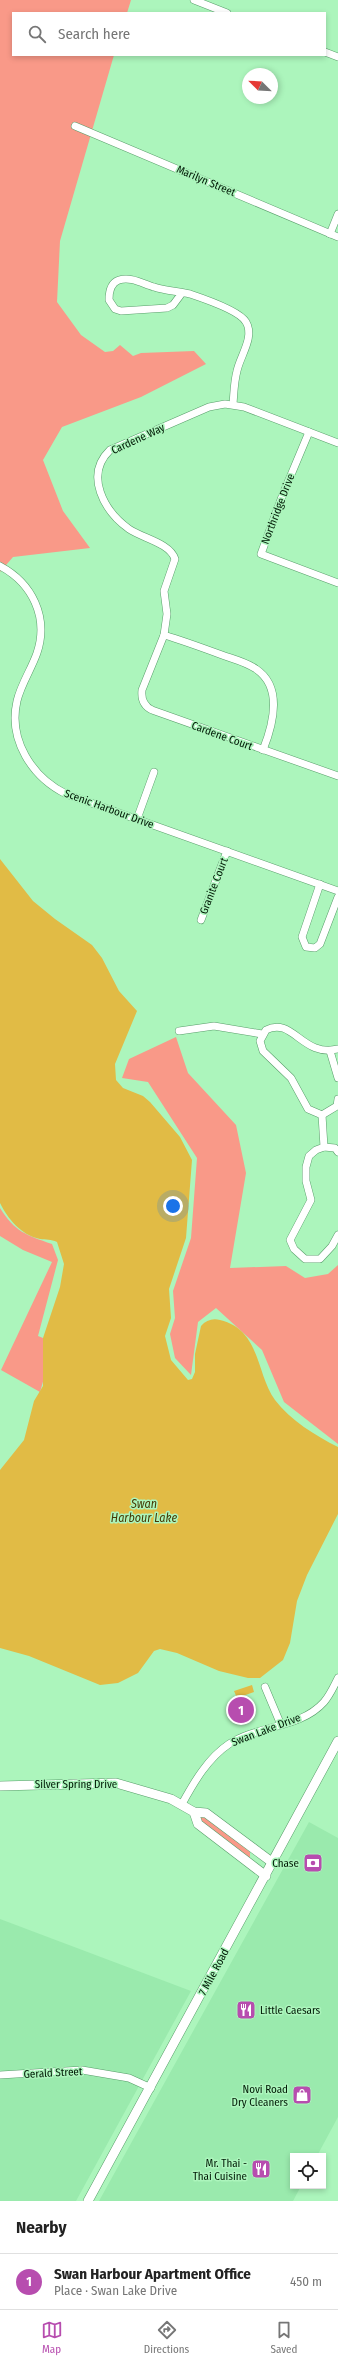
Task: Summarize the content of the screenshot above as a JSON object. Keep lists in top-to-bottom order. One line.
{"streets":{"street":["Marilyn Street","Cardene Way","Northridge Drive","Cardene Court","Scenic Harbour Drive","Granite Court","Swan Lake Drive","Silver Spring Drive","7 Mile Road","Gerald Street"]},"crossings":[["Cardene Way","Cardene Court"],["Scenic Harbour Drive","Granite Court"],["Swan Lake Drive","Silver Spring Drive"],["Silver Spring Drive","7 Mile Road"],["7 Mile Road","Gerald Street"]],"water":["Swan Harbour Lake"],"places":{"bank":["Chase"],"restaurant":["Little Caesars","Mr. Thai - Thai Cuisine"],"shop":["Novi Road Dry Cleaners"]},"north":"top left","page":{"search":"Search here","pins":"1","heading":"Nearby","list":[{"mark":"1","name":"Swan Harbour Apartment Office","note":"Place · Swan Lake Drive","value":"450 m"}],"nav":["Map","Directions","Saved"]}}
